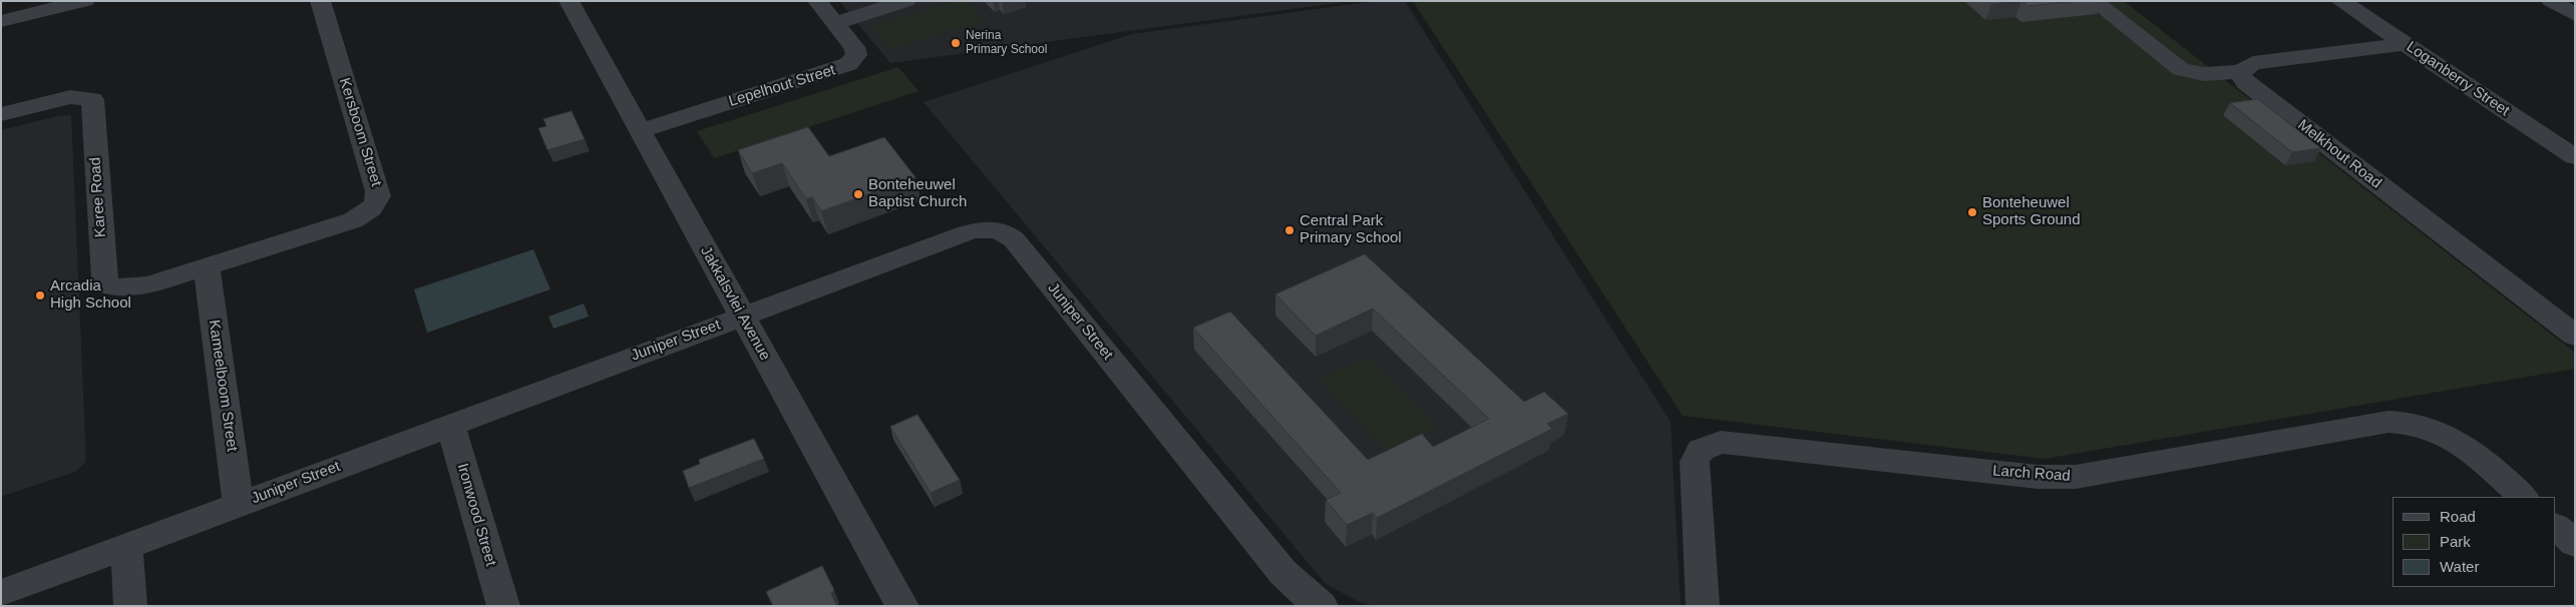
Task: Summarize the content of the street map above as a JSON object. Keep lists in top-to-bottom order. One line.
{"streets":{"street":["Loganberry Street","Lepelhout Street","Kersboom Street","Melkhout Road","Karee Road","Jakkalsvlei Avenue","Juniper Street","Kameelboom Street","Larch Road","Ironwood Street"]},"crossings":[["Lepelhout Street","Jakkalsvlei Avenue"],["Kersboom Street","Karee Road"],["Kersboom Street","Kameelboom Street"],["Karee Road","Kameelboom Street"],["Jakkalsvlei Avenue","Juniper Street"],["Juniper Street","Kameelboom Street"],["Juniper Street","Ironwood Street"]],"places":["Nerina Primary School","Bonteheuwel Baptist Church","Bonteheuwel Sports Ground","Central Park Primary School","Arcadia High School"],"legend":["Road","Park","Water"]}
